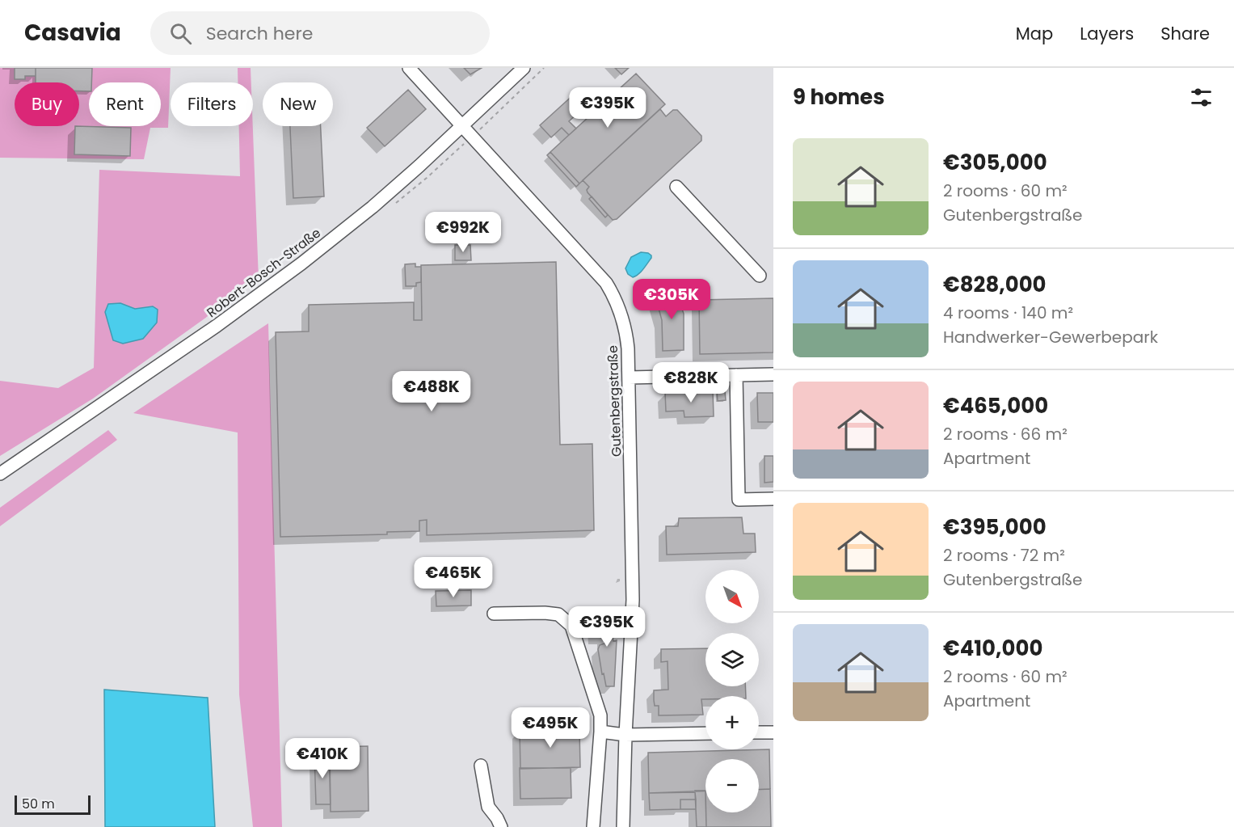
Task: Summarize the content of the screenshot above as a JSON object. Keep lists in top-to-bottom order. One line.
{"streets":{"street":["Robert-Bosch-Straße","Gutenbergstraße"]},"crossings":[["Robert-Bosch-Straße","Gutenbergstraße"]],"scale_bar":"50 m","north":"bottom right","page":{"header":"Casavia","search":"Search here","nav":["Map","Layers","Share"],"heading":"9 homes","chip":["Buy","Rent","Filters","New"],"price":["€395K","€992K","€305K","€828K","€488K","€465K","€395K","€495K","€410K"],"list":[{"name":"€305,000","note":"2 rooms · 60 m² · Gutenbergstraße"},{"name":"€828,000","note":"4 rooms · 140 m² · Handwerker-Gewerbepark"},{"name":"€465,000","note":"2 rooms · 66 m² · Apartment"},{"name":"€395,000","note":"2 rooms · 72 m² · Gutenbergstraße"},{"name":"€410,000","note":"2 rooms · 60 m² · Apartment"}],"map_buttons":["+","−"],"scale":"50 m"}}
